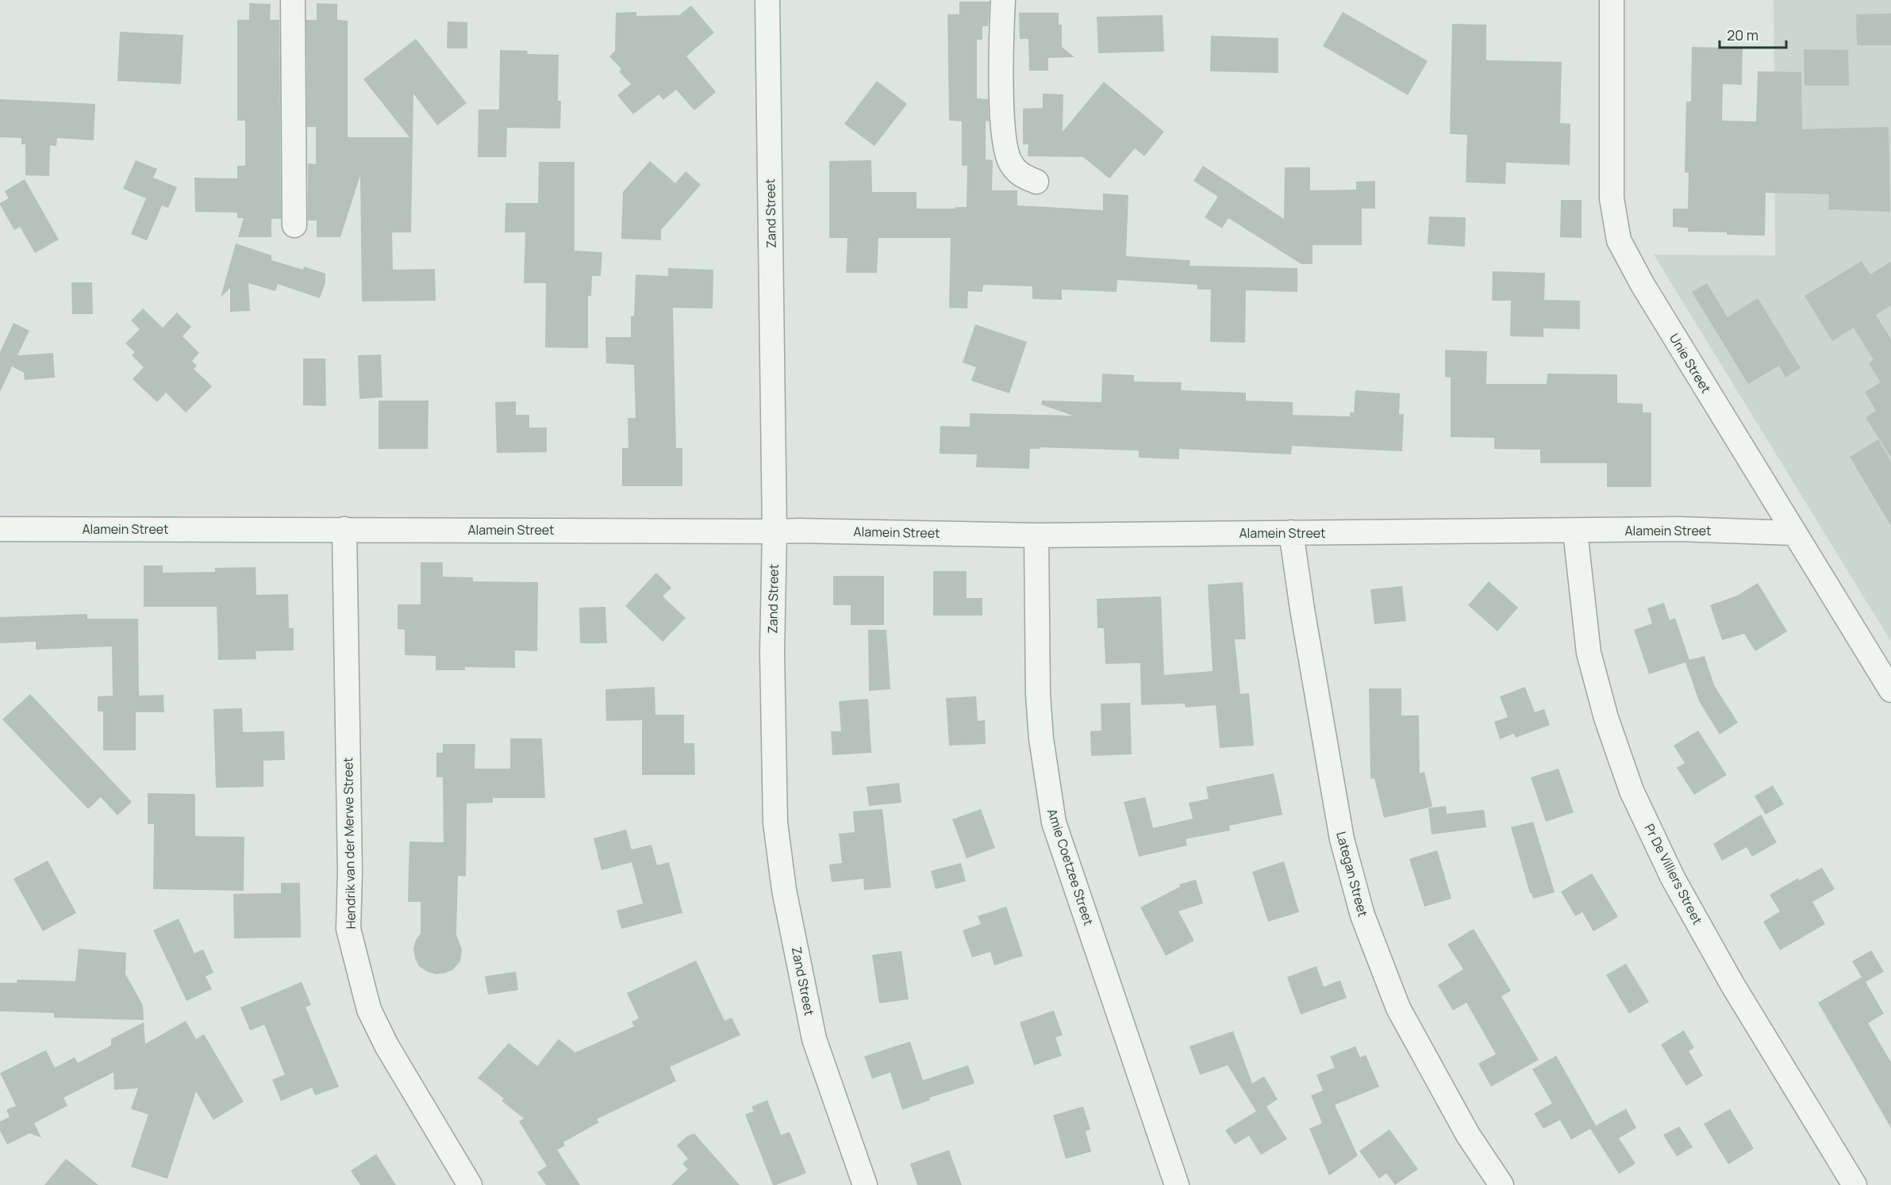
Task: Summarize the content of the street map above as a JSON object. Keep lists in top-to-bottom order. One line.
{"streets":{"street":["Zand Street","Unie Street","Alamein Street","Hendrik van der Merwe Street","Amie Coetzee Street","Lategan Street","Pr De Villiers Street"]},"crossings":[["Zand Street","Alamein Street"],["Unie Street","Alamein Street"],["Alamein Street","Hendrik van der Merwe Street"],["Alamein Street","Amie Coetzee Street"],["Alamein Street","Lategan Street"],["Alamein Street","Pr De Villiers Street"]],"scale_bar":"20 m"}
